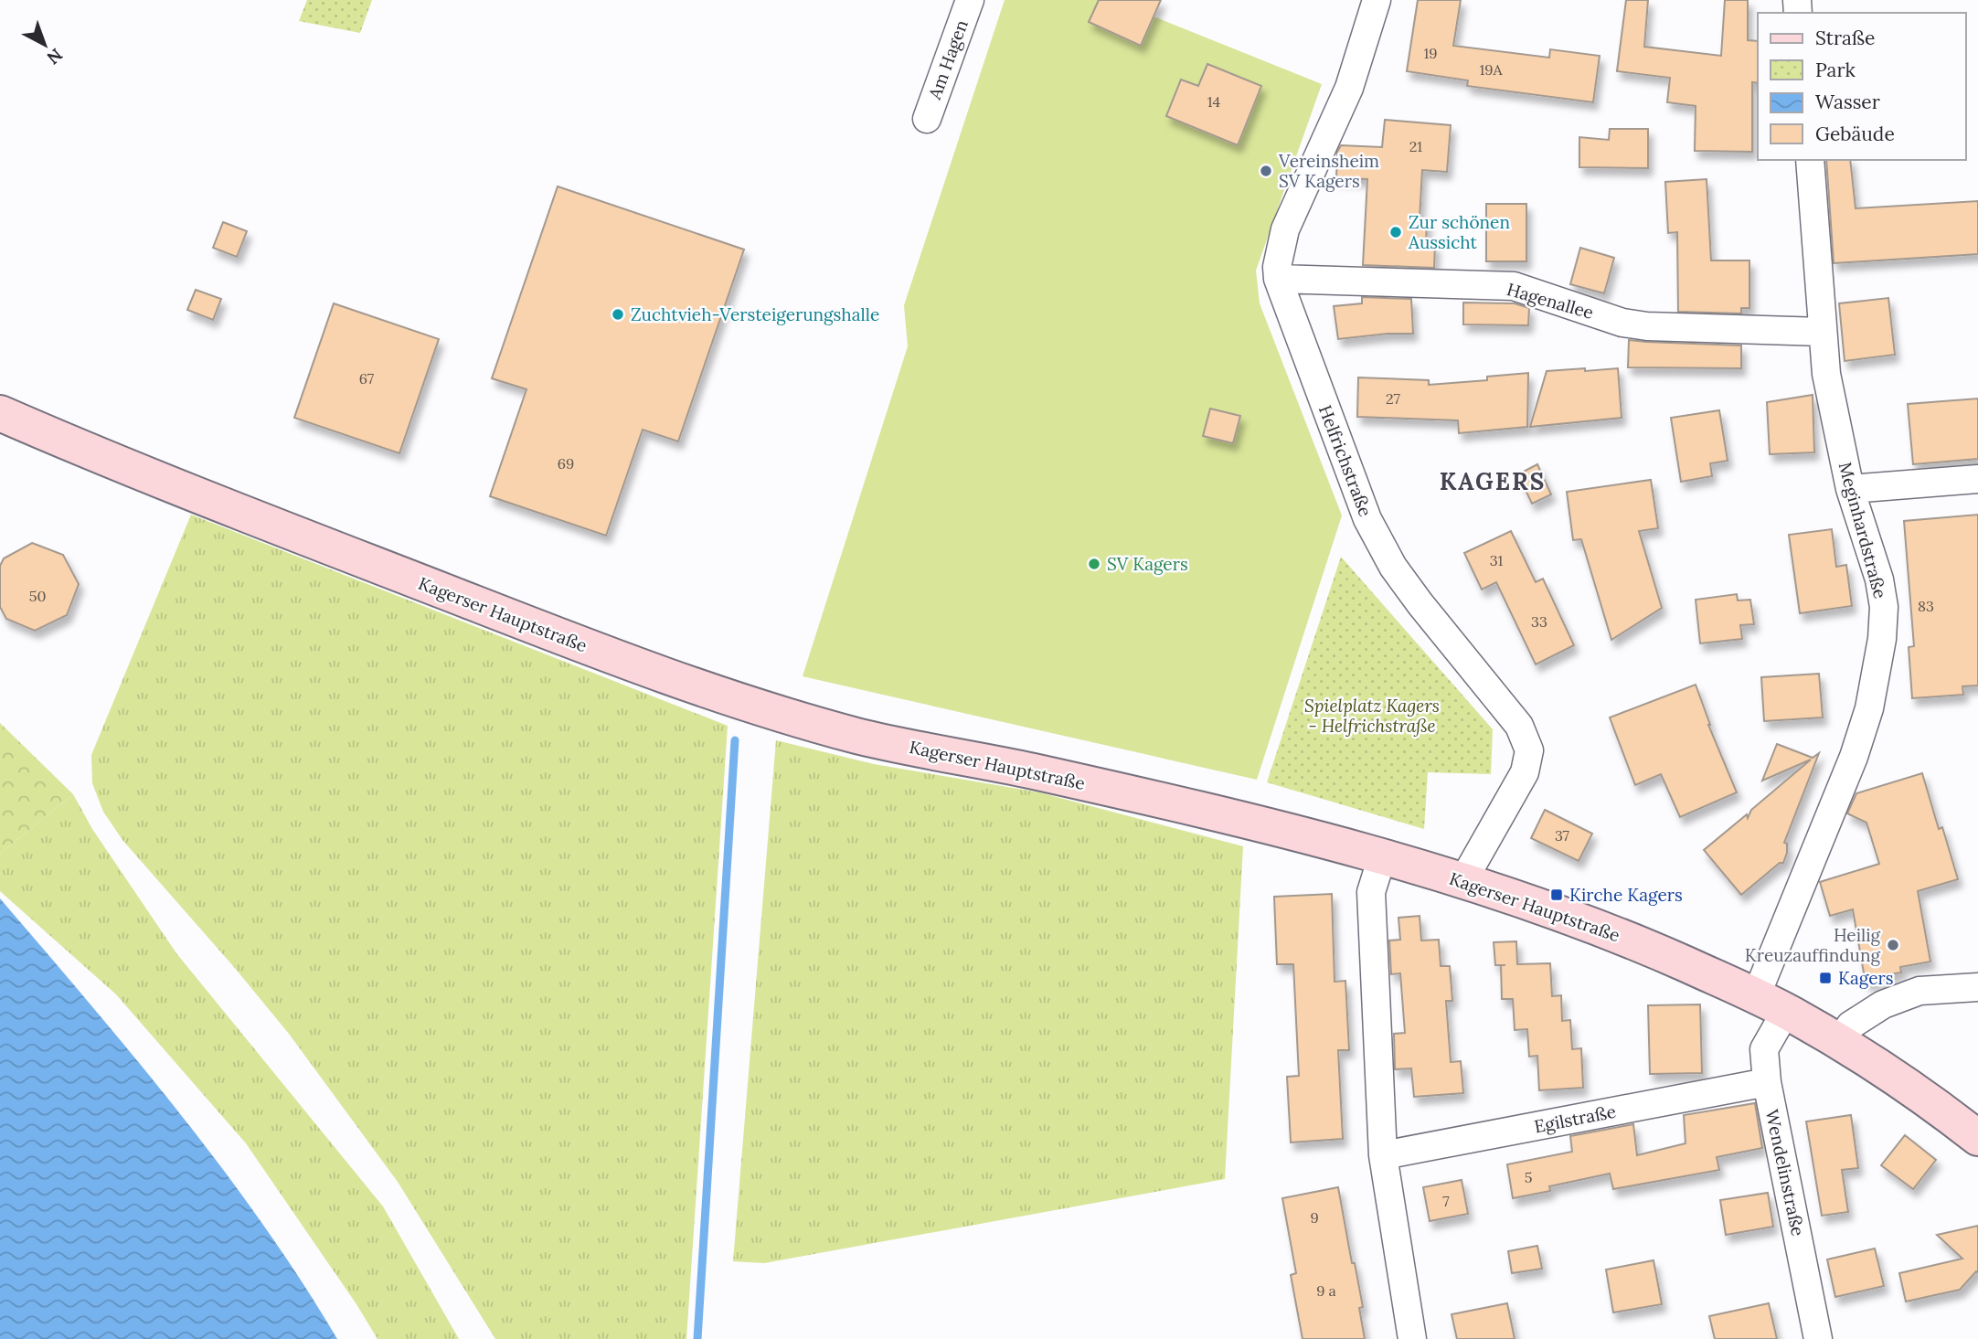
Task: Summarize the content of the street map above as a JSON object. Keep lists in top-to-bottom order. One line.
{"streets":{"street":["Am Hagen","Hagenallee","Helfrichstraße","Meginhardstraße","Kagerser Hauptstraße","Egilstraße","Wendelinstraße"]},"crossings":[["Hagenallee","Helfrichstraße"],["Hagenallee","Meginhardstraße"],["Helfrichstraße","Kagerser Hauptstraße"],["Meginhardstraße","Kagerser Hauptstraße"],["Meginhardstraße","Wendelinstraße"],["Kagerser Hauptstraße","Wendelinstraße"],["Egilstraße","Wendelinstraße"]],"districts":["KAGERS"],"parks":["Spielplatz Kagers - Helfrichstraße"],"places":{"other":["Vereinsheim SV Kagers","Zur schönen Aussicht","Zuchtvieh-Versteigerungshalle","SV Kagers","Heilig Kreuzauffindung"],"transit":["Kirche Kagers","Kagers"]},"house_numbers":["19","19A","14","21","67","27","69","31","50","83","33","37","5","7","9","9 a"],"legend":["Straße","Park","Wasser","Gebäude"],"north":"bottom right"}
